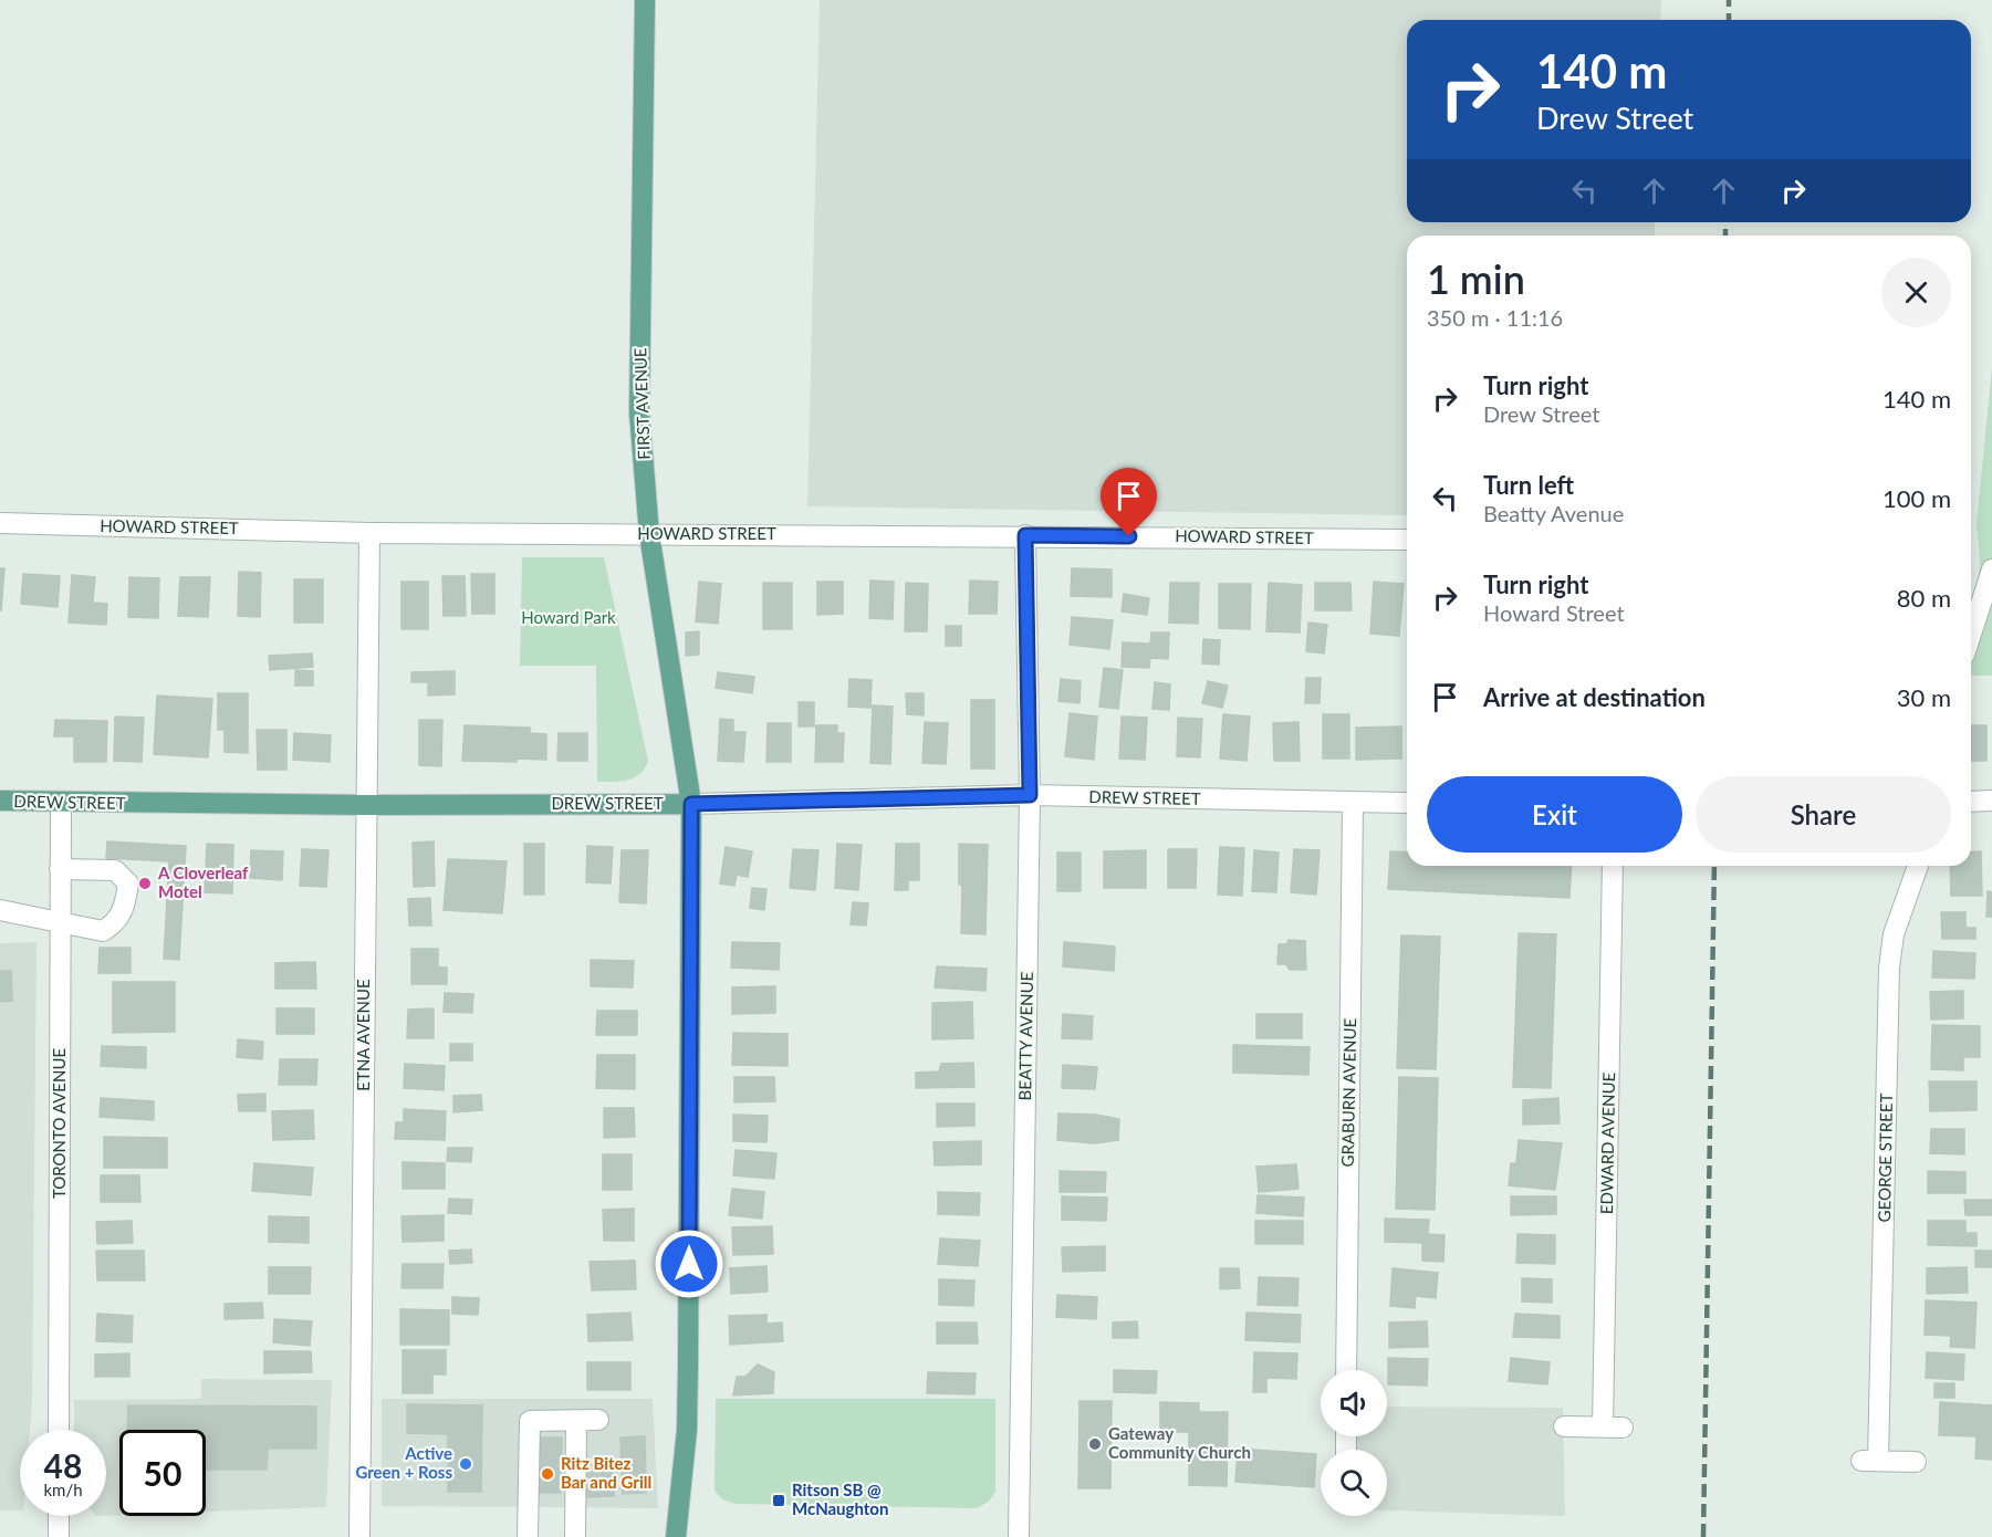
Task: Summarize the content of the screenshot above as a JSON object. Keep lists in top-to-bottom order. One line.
{"streets":{"main road":["FIRST AVENUE","DREW STREET"],"street":["HOWARD STREET","ETNA AVENUE","BEATTY AVENUE","GRABURN AVENUE","TORONTO AVENUE","EDWARD AVENUE","GEORGE STREET"]},"crossings":[["FIRST AVENUE","HOWARD STREET"],["FIRST AVENUE","DREW STREET"],["HOWARD STREET","ETNA AVENUE"],["HOWARD STREET","BEATTY AVENUE"],["DREW STREET","ETNA AVENUE"],["DREW STREET","BEATTY AVENUE"],["DREW STREET","GRABURN AVENUE"],["DREW STREET","TORONTO AVENUE"]],"parks":["Howard Park"],"places":{"other":["A Cloverleaf Motel","Gateway Community Church","Active Green + Ross","Ritz Bitez Bar and Grill"],"transit":["Ritson SB @ McNaughton"]},"page":{"turn":["140 m","Drew Street"],"heading":["1 min","350 m · 11:16"],"list":[{"name":"Turn right","note":"Drew Street","value":"140 m"},{"name":"Turn left","note":"Beatty Avenue","value":"100 m"},{"name":"Turn right","note":"Howard Street","value":"80 m"},{"name":"Arrive at destination","value":"30 m"}],"buttons":["Exit","Share"],"speed":"48 km/h","limit":"50"}}
